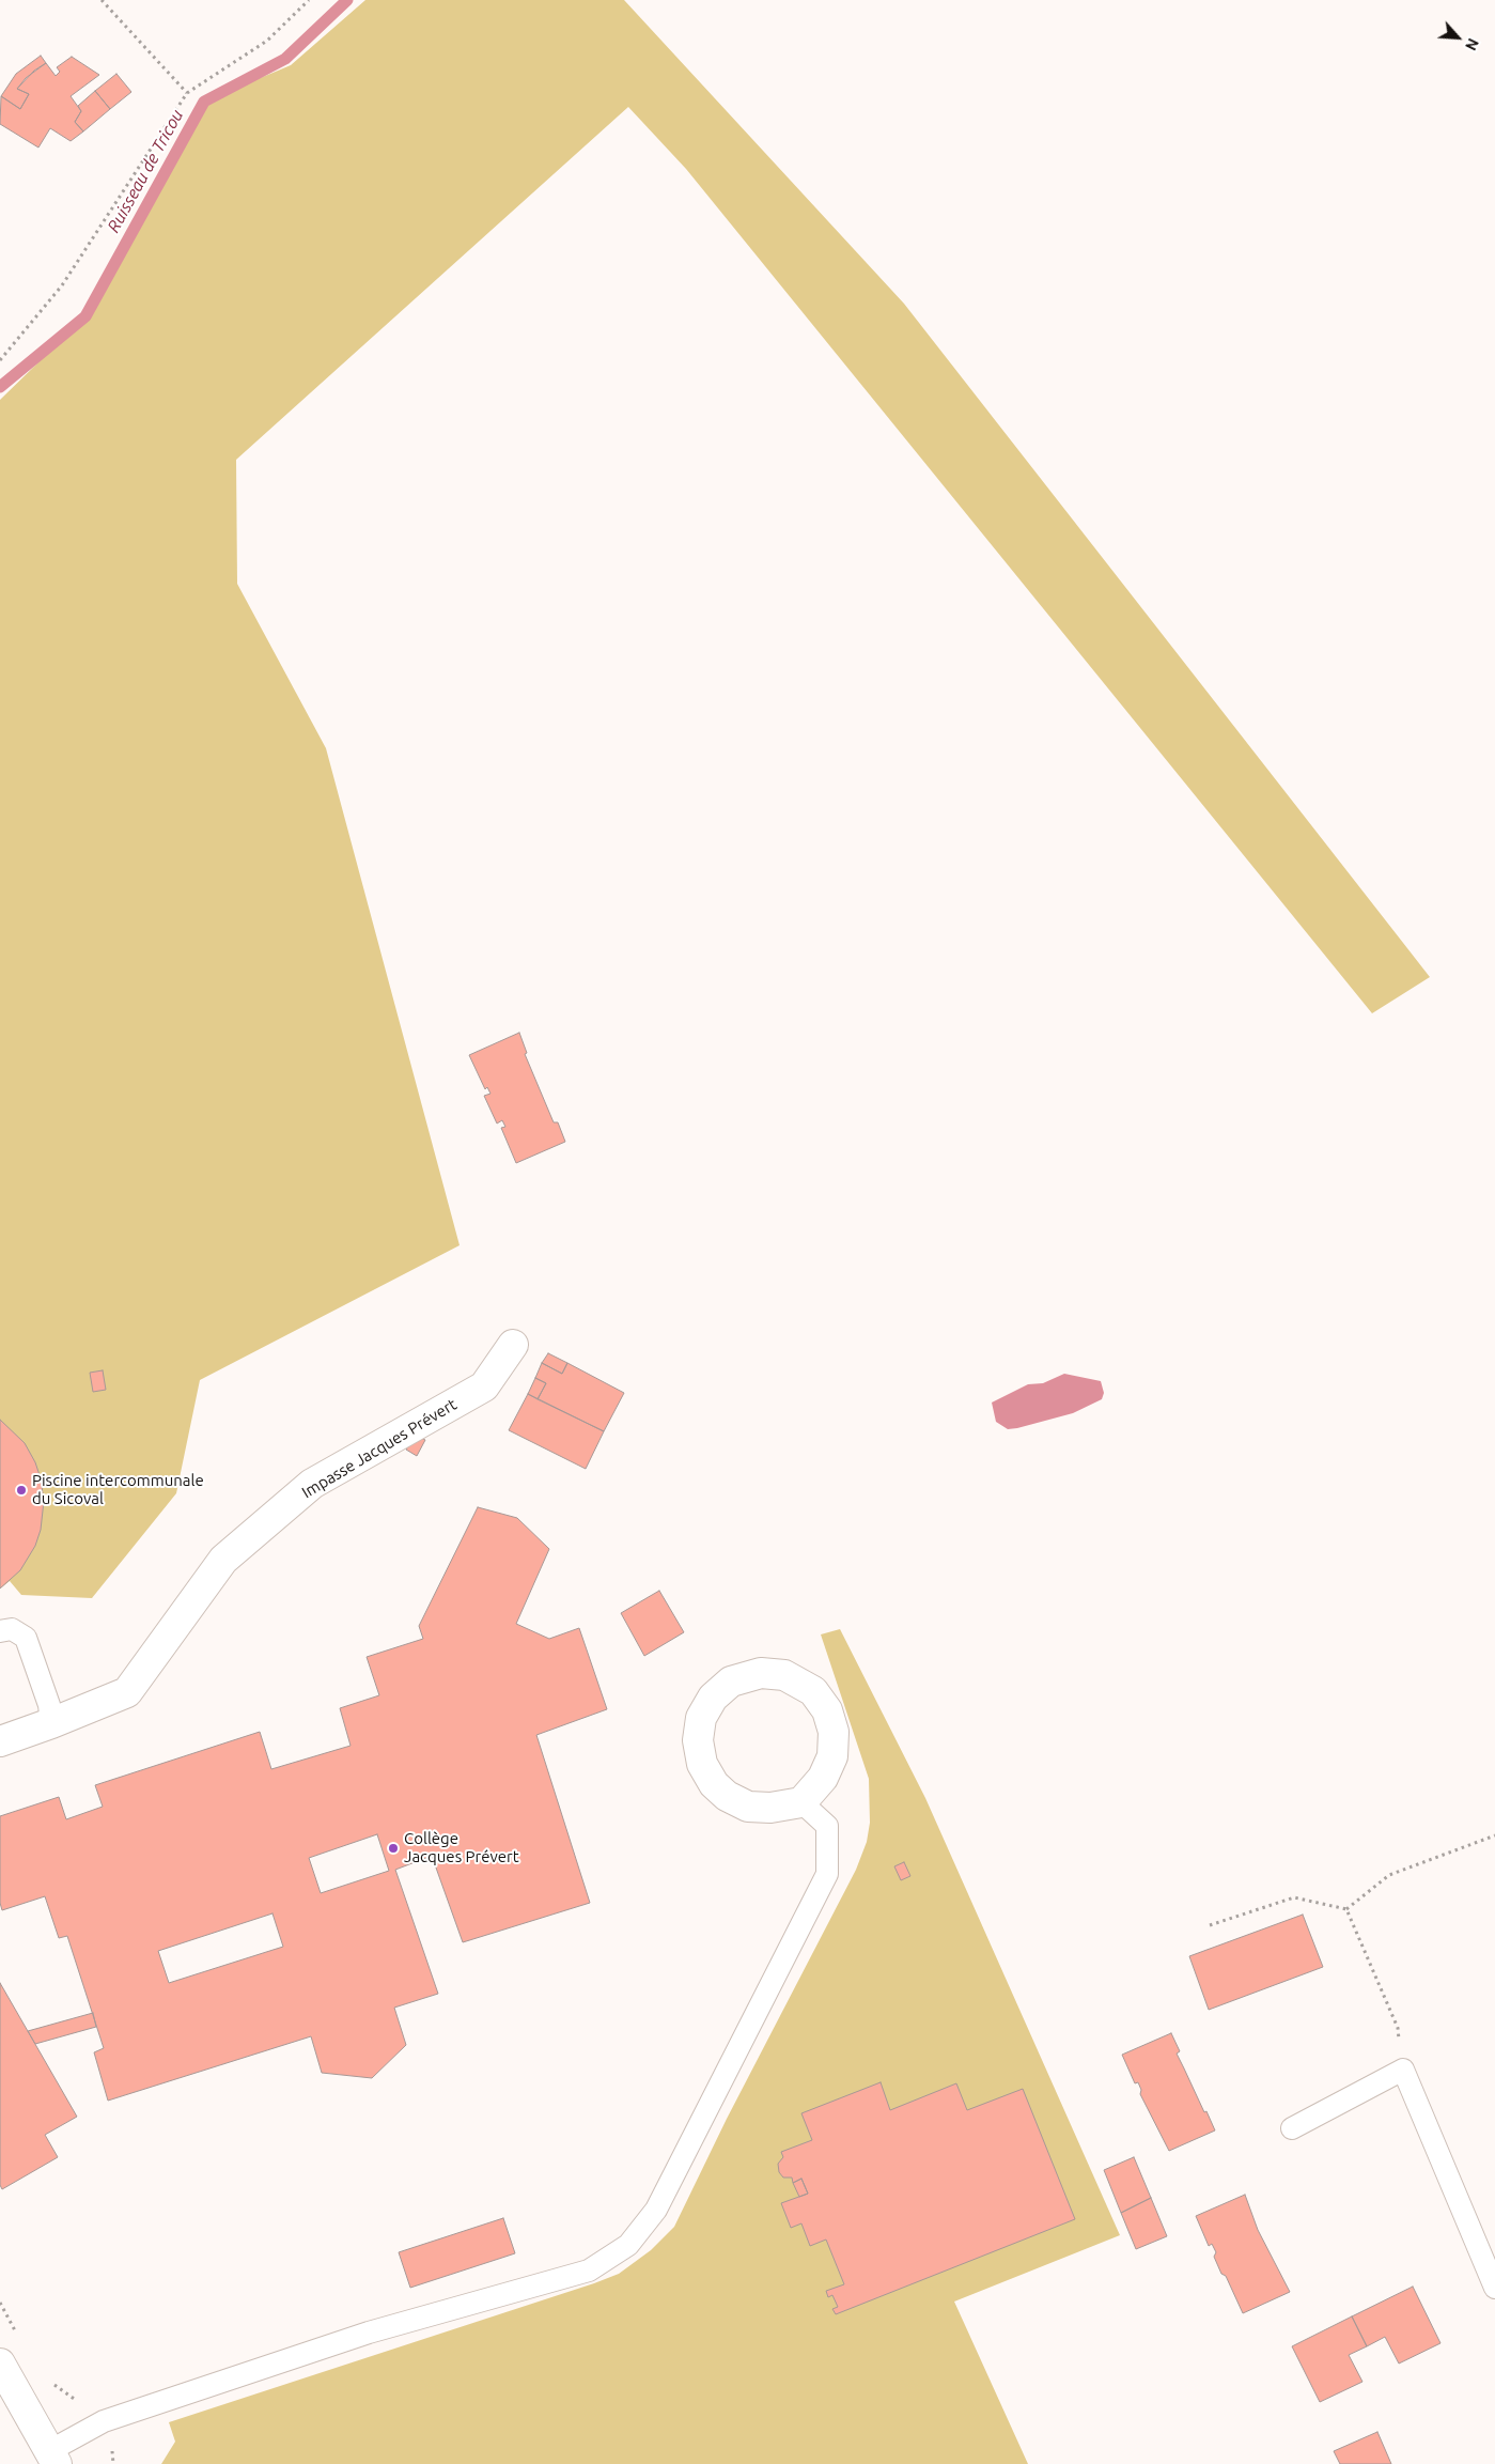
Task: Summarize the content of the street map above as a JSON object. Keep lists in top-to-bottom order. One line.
{"streets":{"street":["Impasse Jacques Prévert"]},"water":["Ruisseau de Tricou"],"places":["Piscine intercommunale du Sicoval","Collège Jacques Prévert"],"north":"bottom right"}
